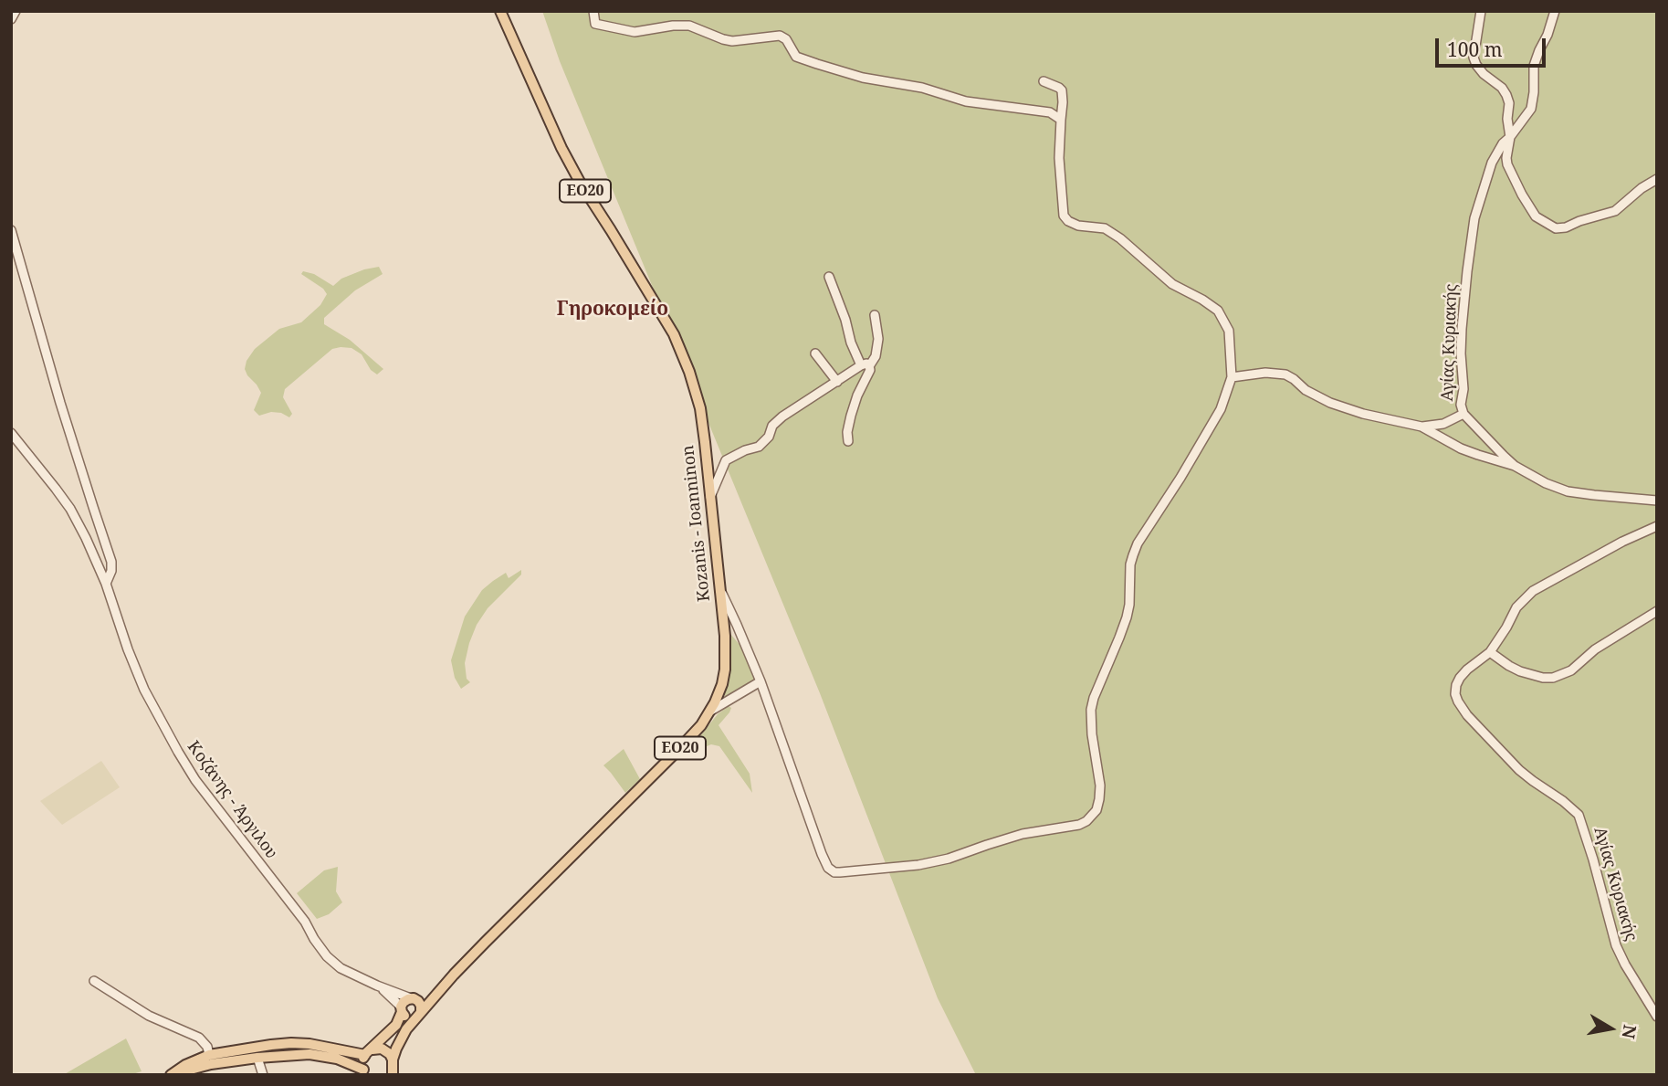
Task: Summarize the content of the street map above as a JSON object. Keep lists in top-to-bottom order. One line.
{"streets":{"main road":["ΕΟ20","Kozanis - Ioanninon"],"street":["Αγίας Κυριακής","Κοζάνης - Άργιλου"]},"crossings":[["ΕΟ20","Kozanis - Ioanninon"]],"districts":["Γηροκομείο"],"scale_bar":"100 m","north":"right"}
